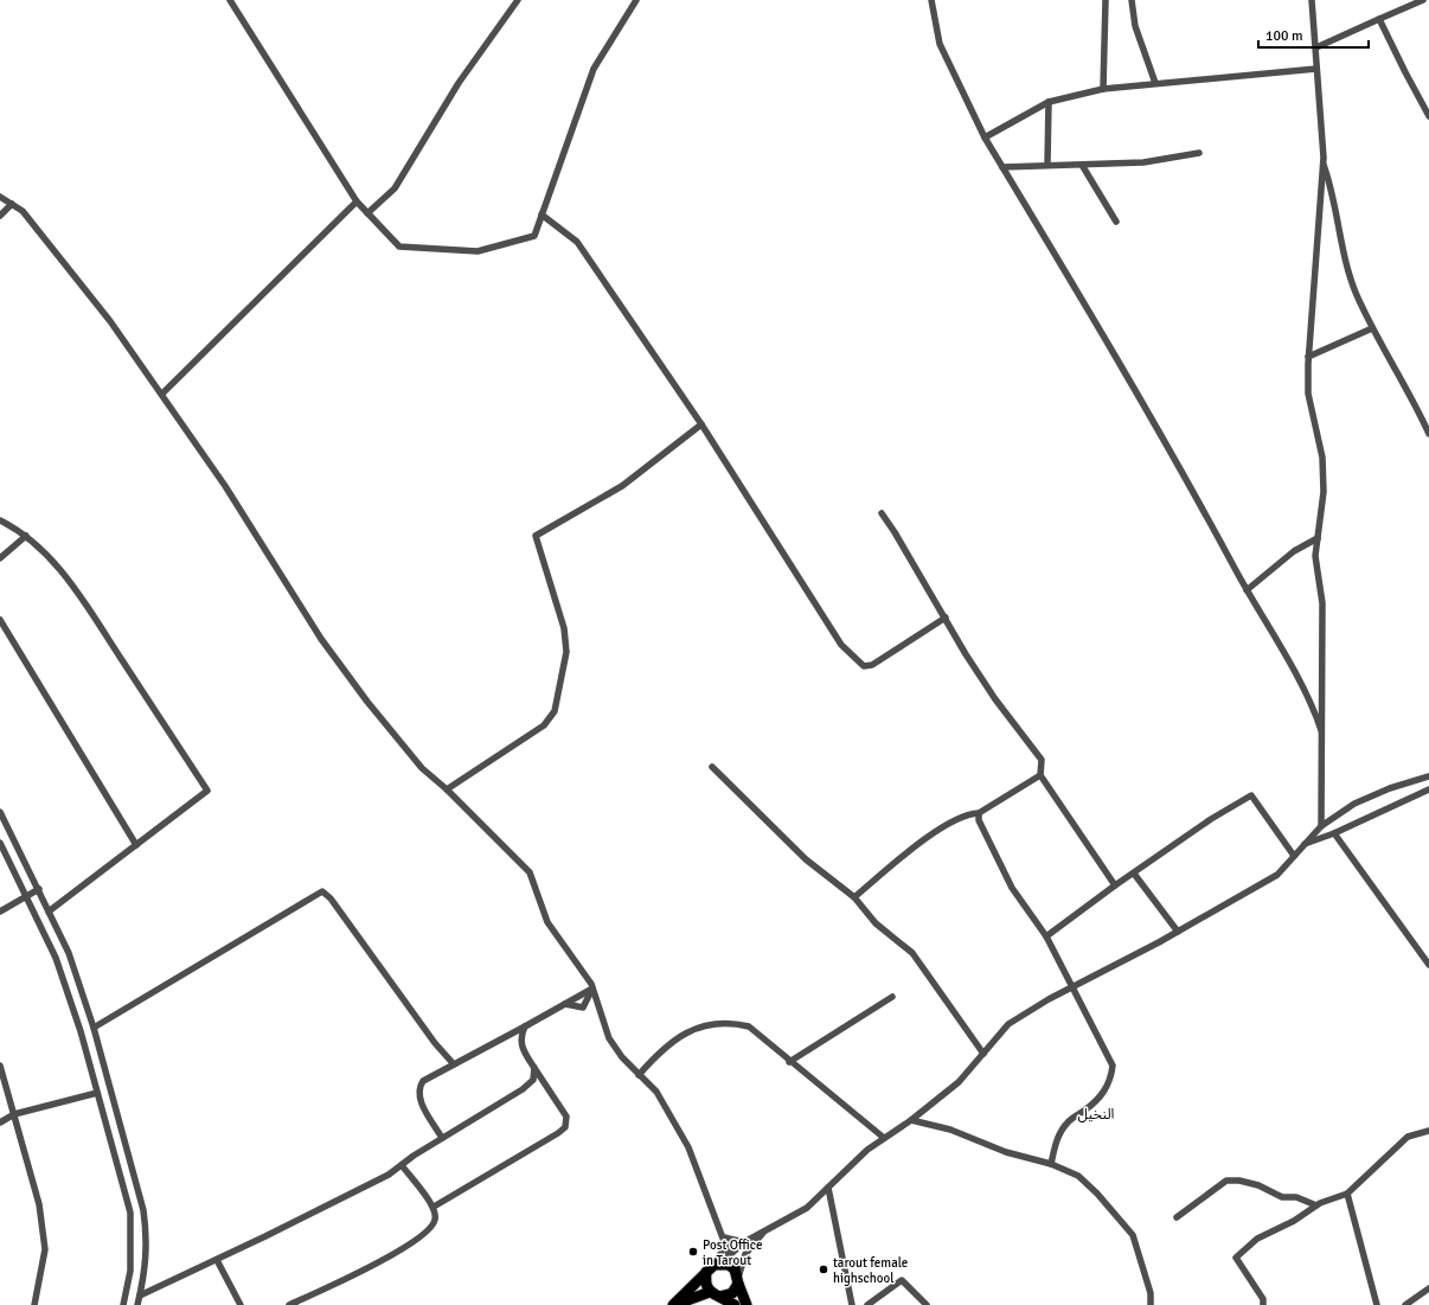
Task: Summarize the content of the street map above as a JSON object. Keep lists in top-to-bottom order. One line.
{"districts":["النخيل"],"places":["Post Office in Tarout","tarout female highschool"],"scale_bar":"100 m"}
